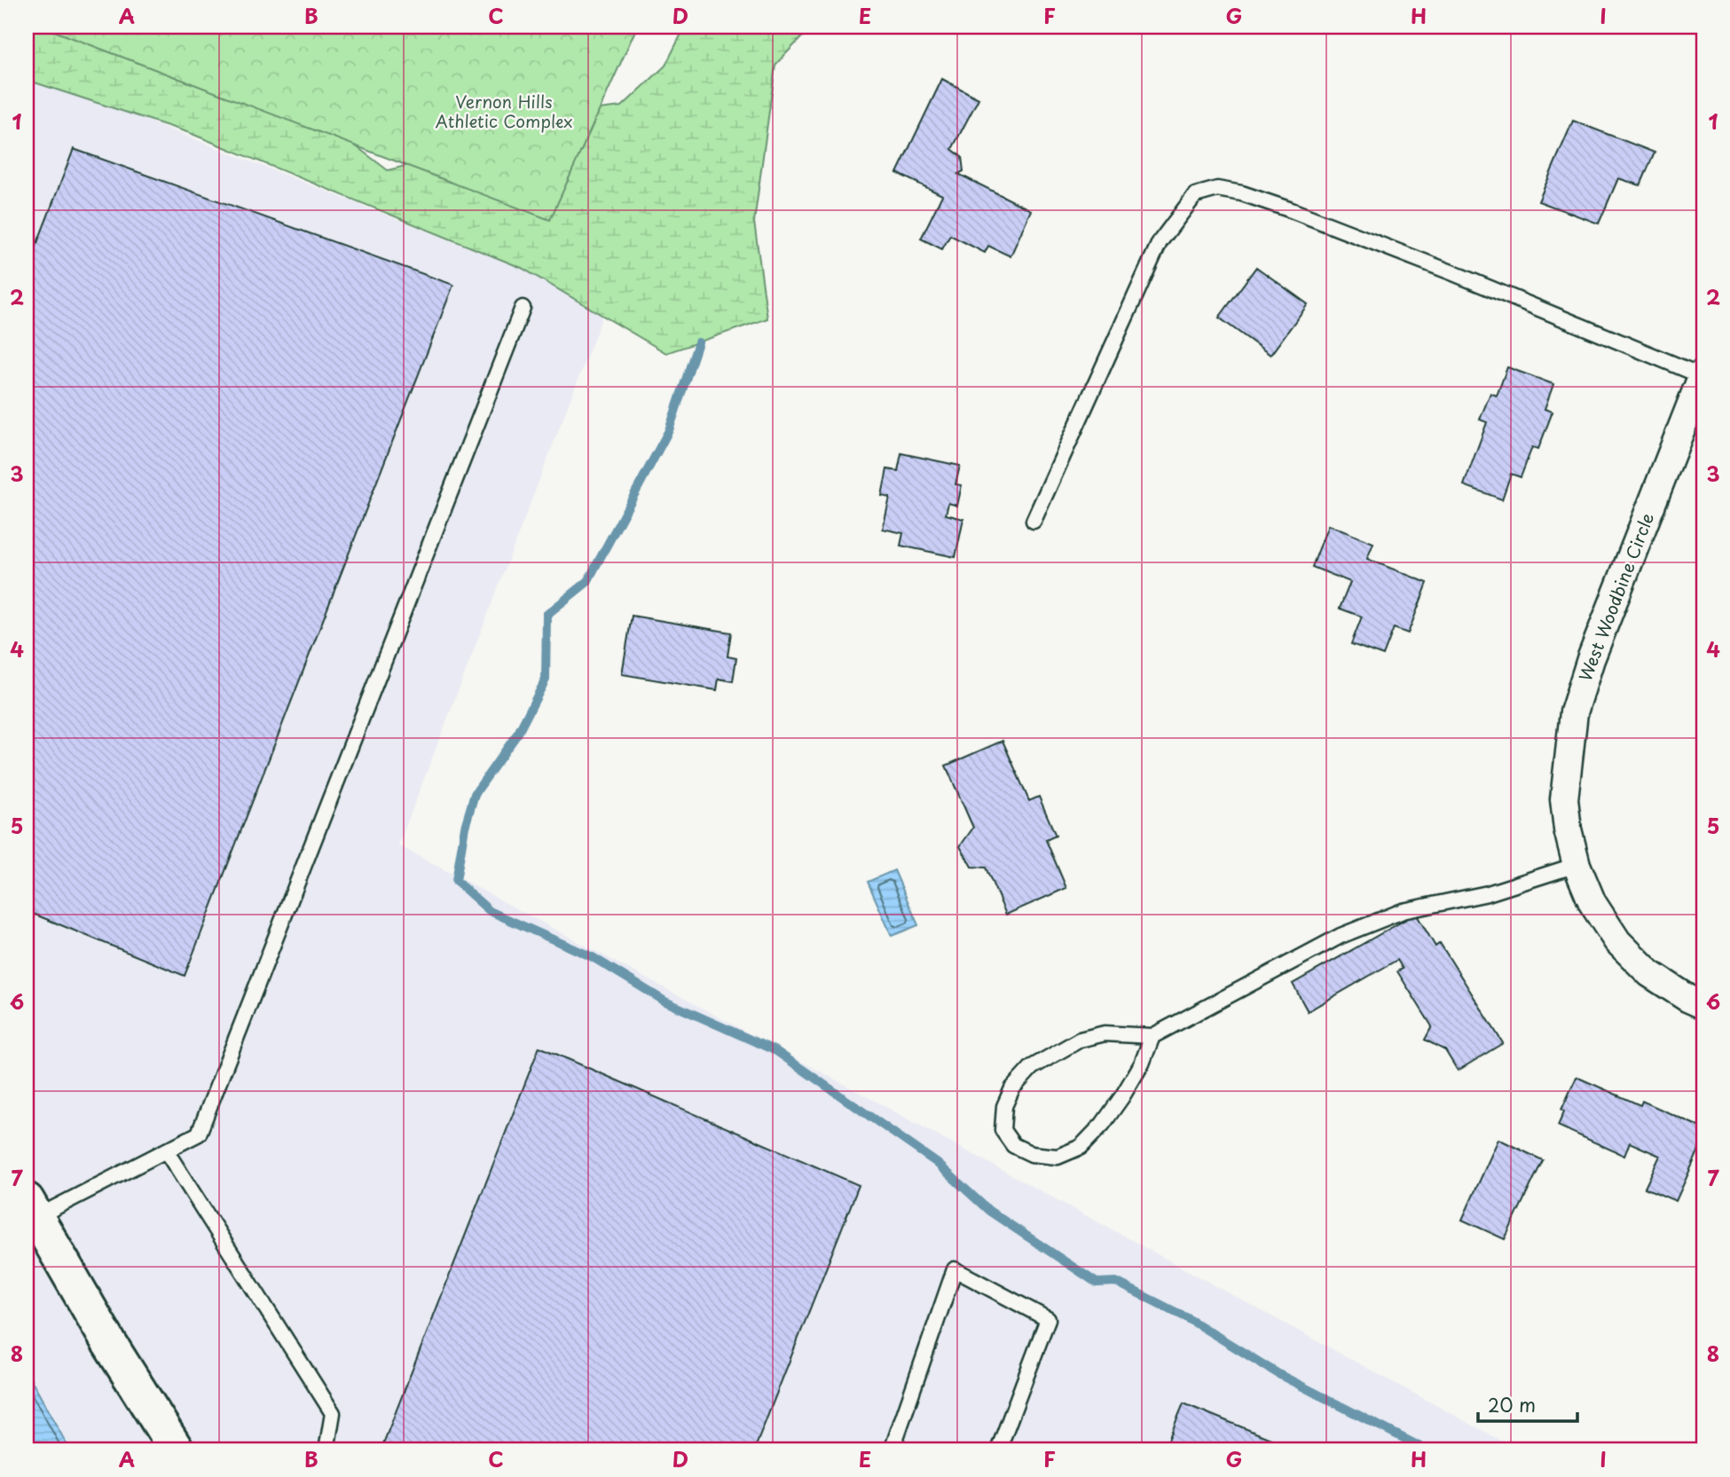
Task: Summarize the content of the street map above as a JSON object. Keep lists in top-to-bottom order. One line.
{"streets":{"street":["West Woodbine Circle"]},"parks":["Vernon Hills Athletic Complex"],"scale_bar":"20 m","grid":{"columns":["A","B","C","D","E","F","G","H","I"],"rows":["1","2","3","4","5","6","7","8"]}}
